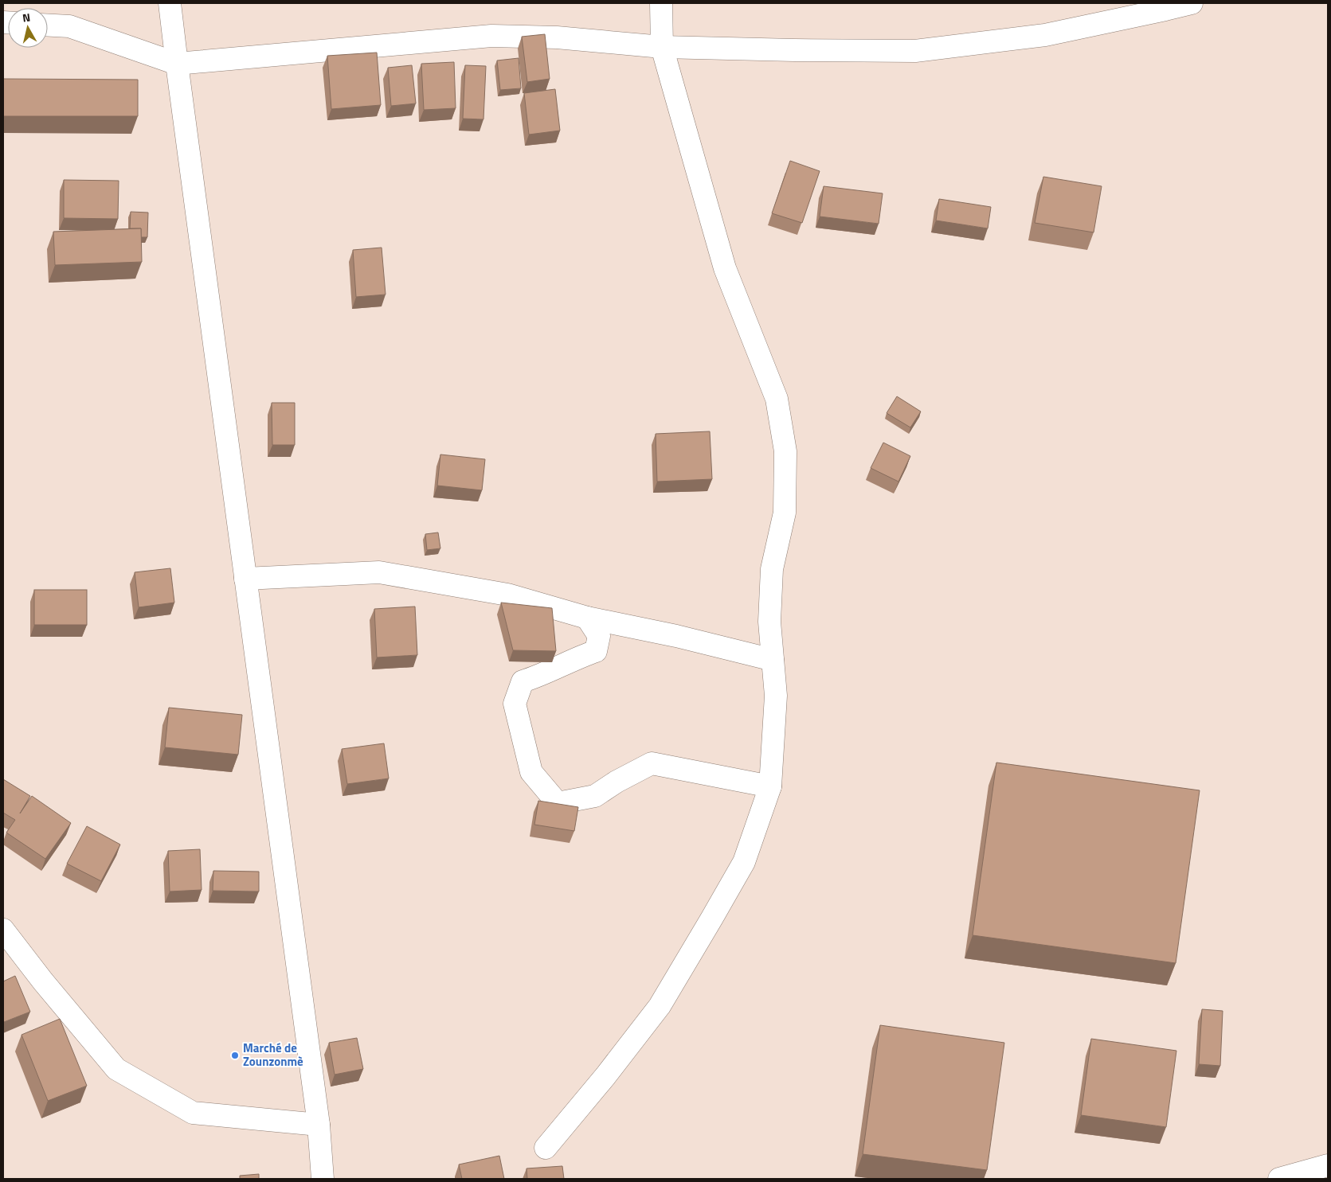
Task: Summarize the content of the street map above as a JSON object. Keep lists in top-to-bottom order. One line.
{"places":["Marché de Zounzonmè"],"north":"top"}
